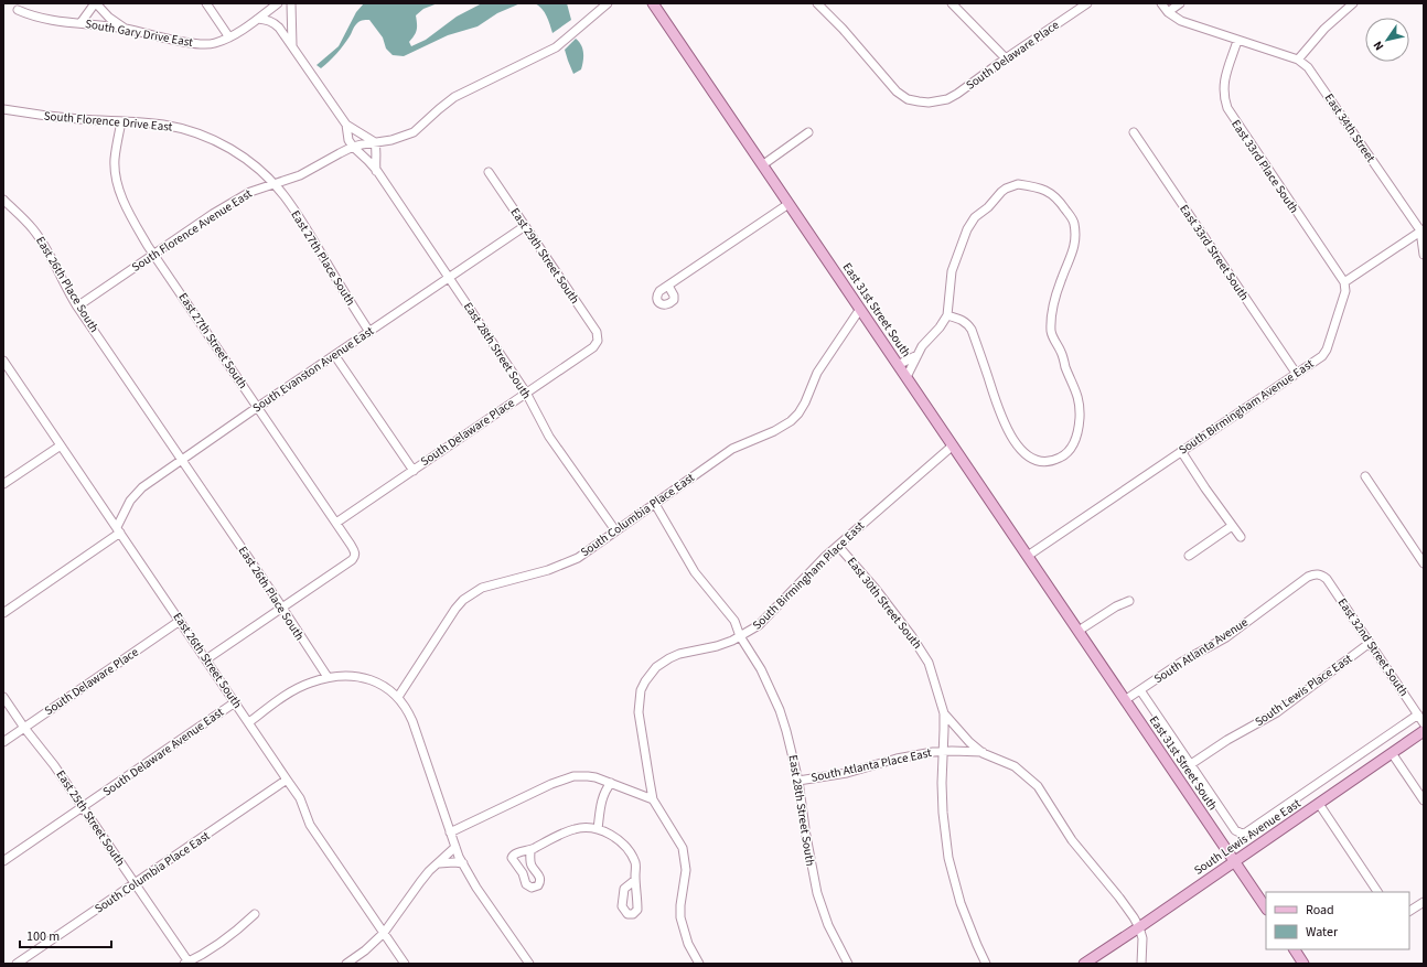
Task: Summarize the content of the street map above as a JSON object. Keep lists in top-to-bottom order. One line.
{"streets":{"main road":["East 31st Street South","South Lewis Avenue East"],"street":["South Gary Drive East","South Delaware Place","South Florence Drive East","East 34th Street","East 33rd Place South","South Florence Avenue East","East 33rd Street South","East 29th Street South","East 27th Place South","East 26th Place South","East 27th Street South","East 28th Street South","South Evanston Avenue East","South Birmingham Avenue East","South Columbia Place East","South Birmingham Place East","East 30th Street South","East 32nd Street South","South Atlanta Avenue","East 26th Street South","South Lewis Place East","South Delaware Avenue East","South Atlanta Place East","East 25th Street South"]},"crossings":[["South Gary Drive East","East 28th Street South"],["South Delaware Place","East 29th Street South"],["South Delaware Place","East 27th Street South"],["South Delaware Place","East 28th Street South"],["South Delaware Place","East 26th Street South"],["South Delaware Place","East 25th Street South"],["South Florence Drive East","South Florence Avenue East"],["South Florence Drive East","East 27th Place South"],["South Florence Drive East","East 27th Street South"],["East 34th Street","East 33rd Place South"],["East 33rd Place South","South Birmingham Avenue East"],["South Florence Avenue East","East 27th Place South"],["South Florence Avenue East","East 26th Place South"],["South Florence Avenue East","East 27th Street South"],["South Florence Avenue East","East 28th Street South"],["East 33rd Street South","South Birmingham Avenue East"],["East 29th Street South","South Evanston Avenue East"],["East 27th Place South","South Evanston Avenue East"],["East 26th Place South","East 27th Street South"],["East 26th Place South","South Evanston Avenue East"],["East 31st Street South","South Birmingham Avenue East"],["East 31st Street South","South Columbia Place East"],["East 31st Street South","South Birmingham Place East"],["East 31st Street South","South Atlanta Avenue"],["East 31st Street South","South Lewis Place East"],["East 31st Street South","South Lewis Avenue East"],["East 27th Street South","South Evanston Avenue East"],["East 28th Street South","South Evanston Avenue East"],["East 28th Street South","South Columbia Place East"],["East 28th Street South","South Birmingham Place East"],["East 28th Street South","South Atlanta Place East"],["South Evanston Avenue East","East 26th Street South"],["South Columbia Place East","East 26th Street South"],["South Columbia Place East","East 25th Street South"],["South Birmingham Place East","East 30th Street South"],["East 30th Street South","South Atlanta Place East"],["East 30th Street South","South Lewis Avenue East"],["East 32nd Street South","South Atlanta Avenue"],["East 32nd Street South","South Lewis Place East"],["East 32nd Street South","South Lewis Avenue East"],["East 26th Street South","South Delaware Avenue East"],["South Delaware Avenue East","East 25th Street South"]],"legend":["Road","Water"],"scale_bar":"100 m","north":"bottom left"}
